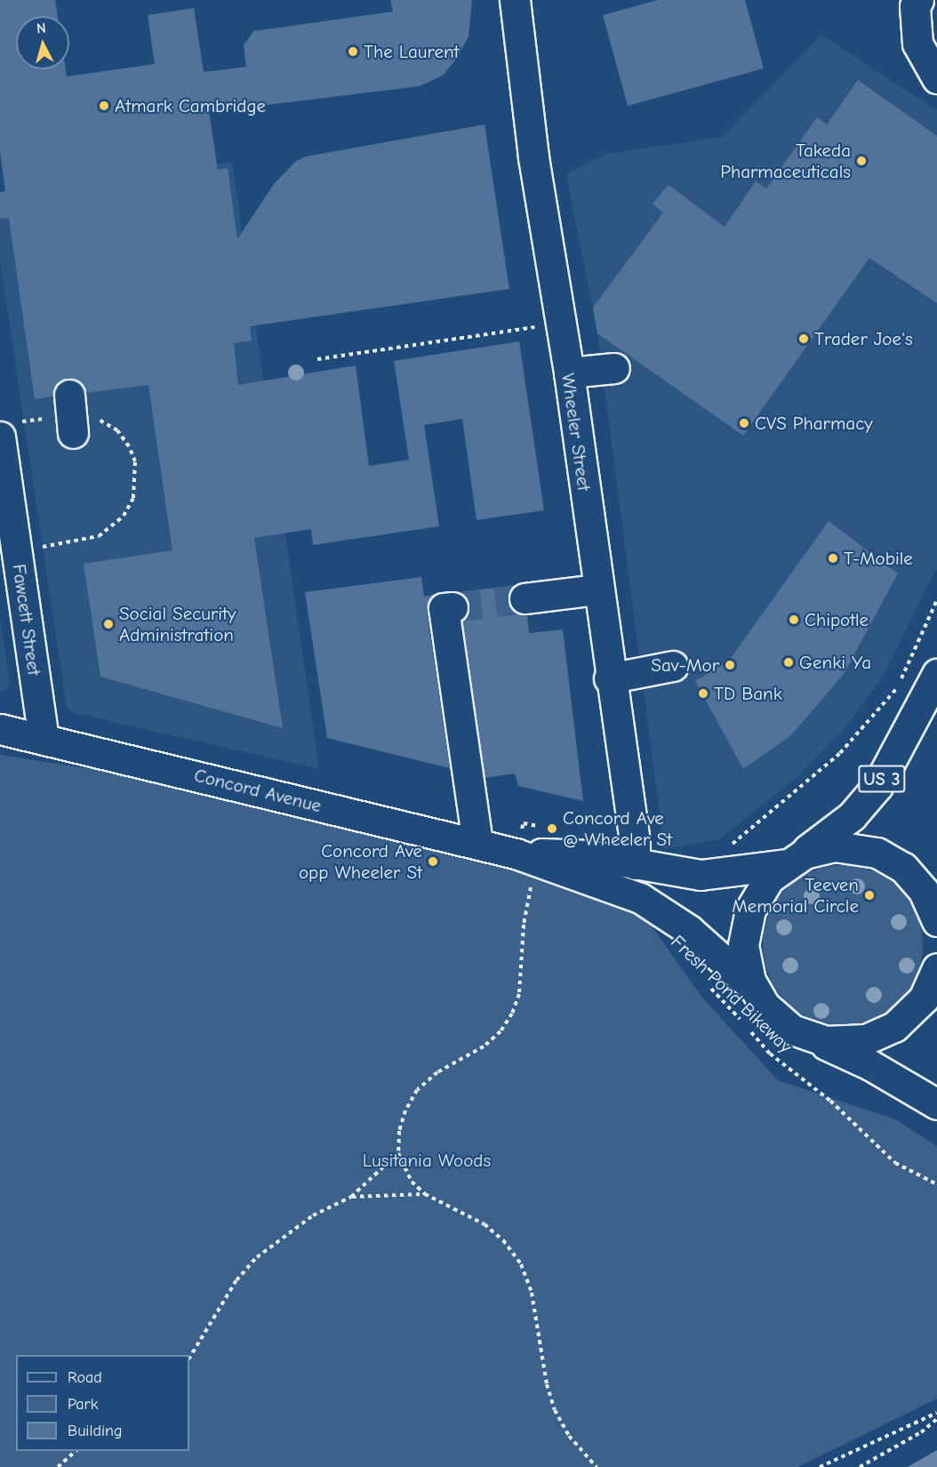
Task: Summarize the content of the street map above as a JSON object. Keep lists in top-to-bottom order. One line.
{"streets":{"main road":["Wheeler Street","Fawcett Street","US 3","Concord Avenue"],"path":["Fresh Pond Bikeway"]},"crossings":[["Wheeler Street","Concord Avenue"],["Fawcett Street","Concord Avenue"],["US 3","Concord Avenue"]],"parks":["Lusitania Woods"],"places":["The Laurent","Atmark Cambridge","Takeda Pharmaceuticals","Trader Joe's","CVS Pharmacy","T-Mobile","Chipotle","Social Security Administration","Genki Ya","Sav-Mor","TD Bank","Concord Ave @ Wheeler St","Concord Ave opp Wheeler St","Teeven Memorial Circle"],"legend":["Road","Park","Building"],"north":"top"}
